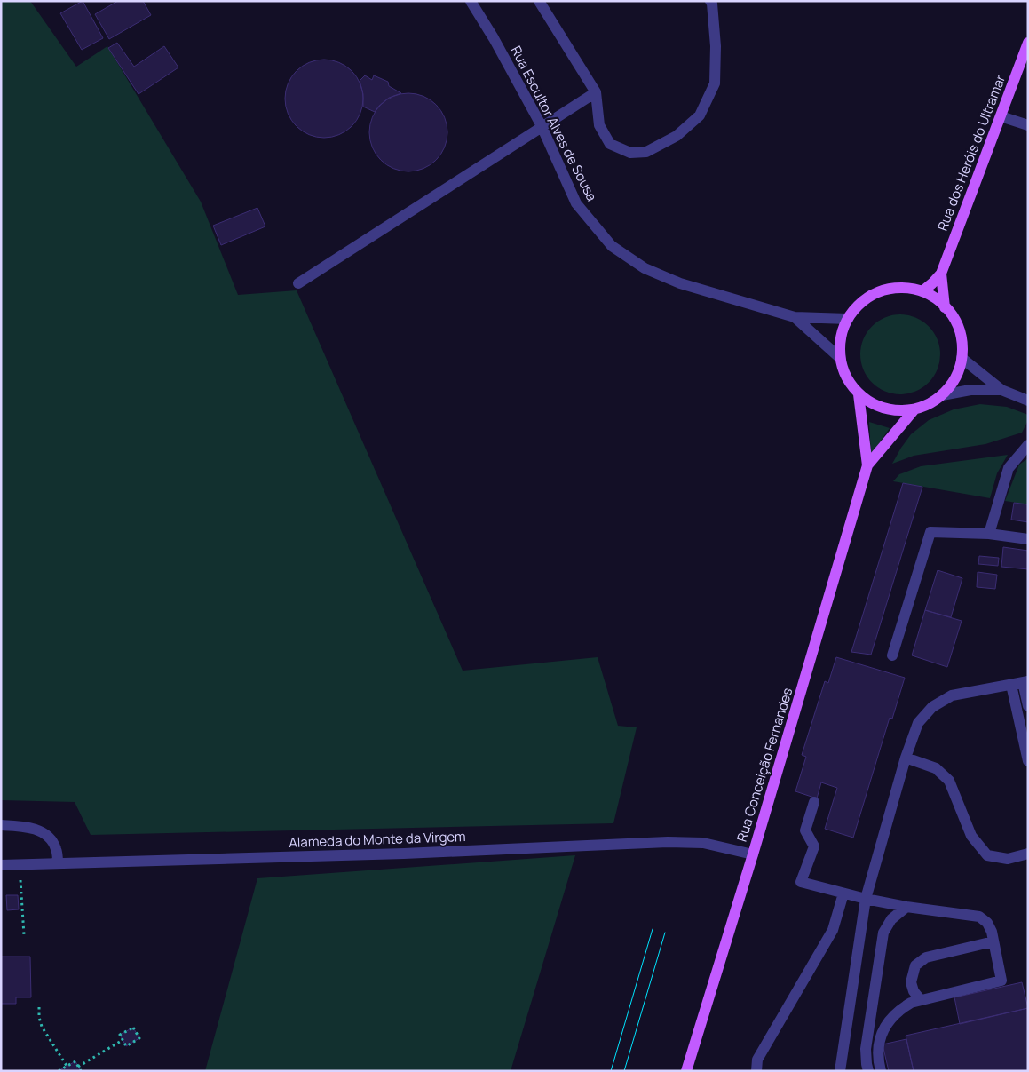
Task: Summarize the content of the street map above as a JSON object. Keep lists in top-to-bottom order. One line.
{"streets":{"main road":["Rua dos Heróis do Ultramar","Rua Conceição Fernandes"],"street":["Rua Escultor Alves de Sousa","Alameda do Monte da Virgem"]},"crossings":[["Rua Escultor Alves de Sousa","Rua Conceição Fernandes"],["Rua Conceição Fernandes","Alameda do Monte da Virgem"]]}
